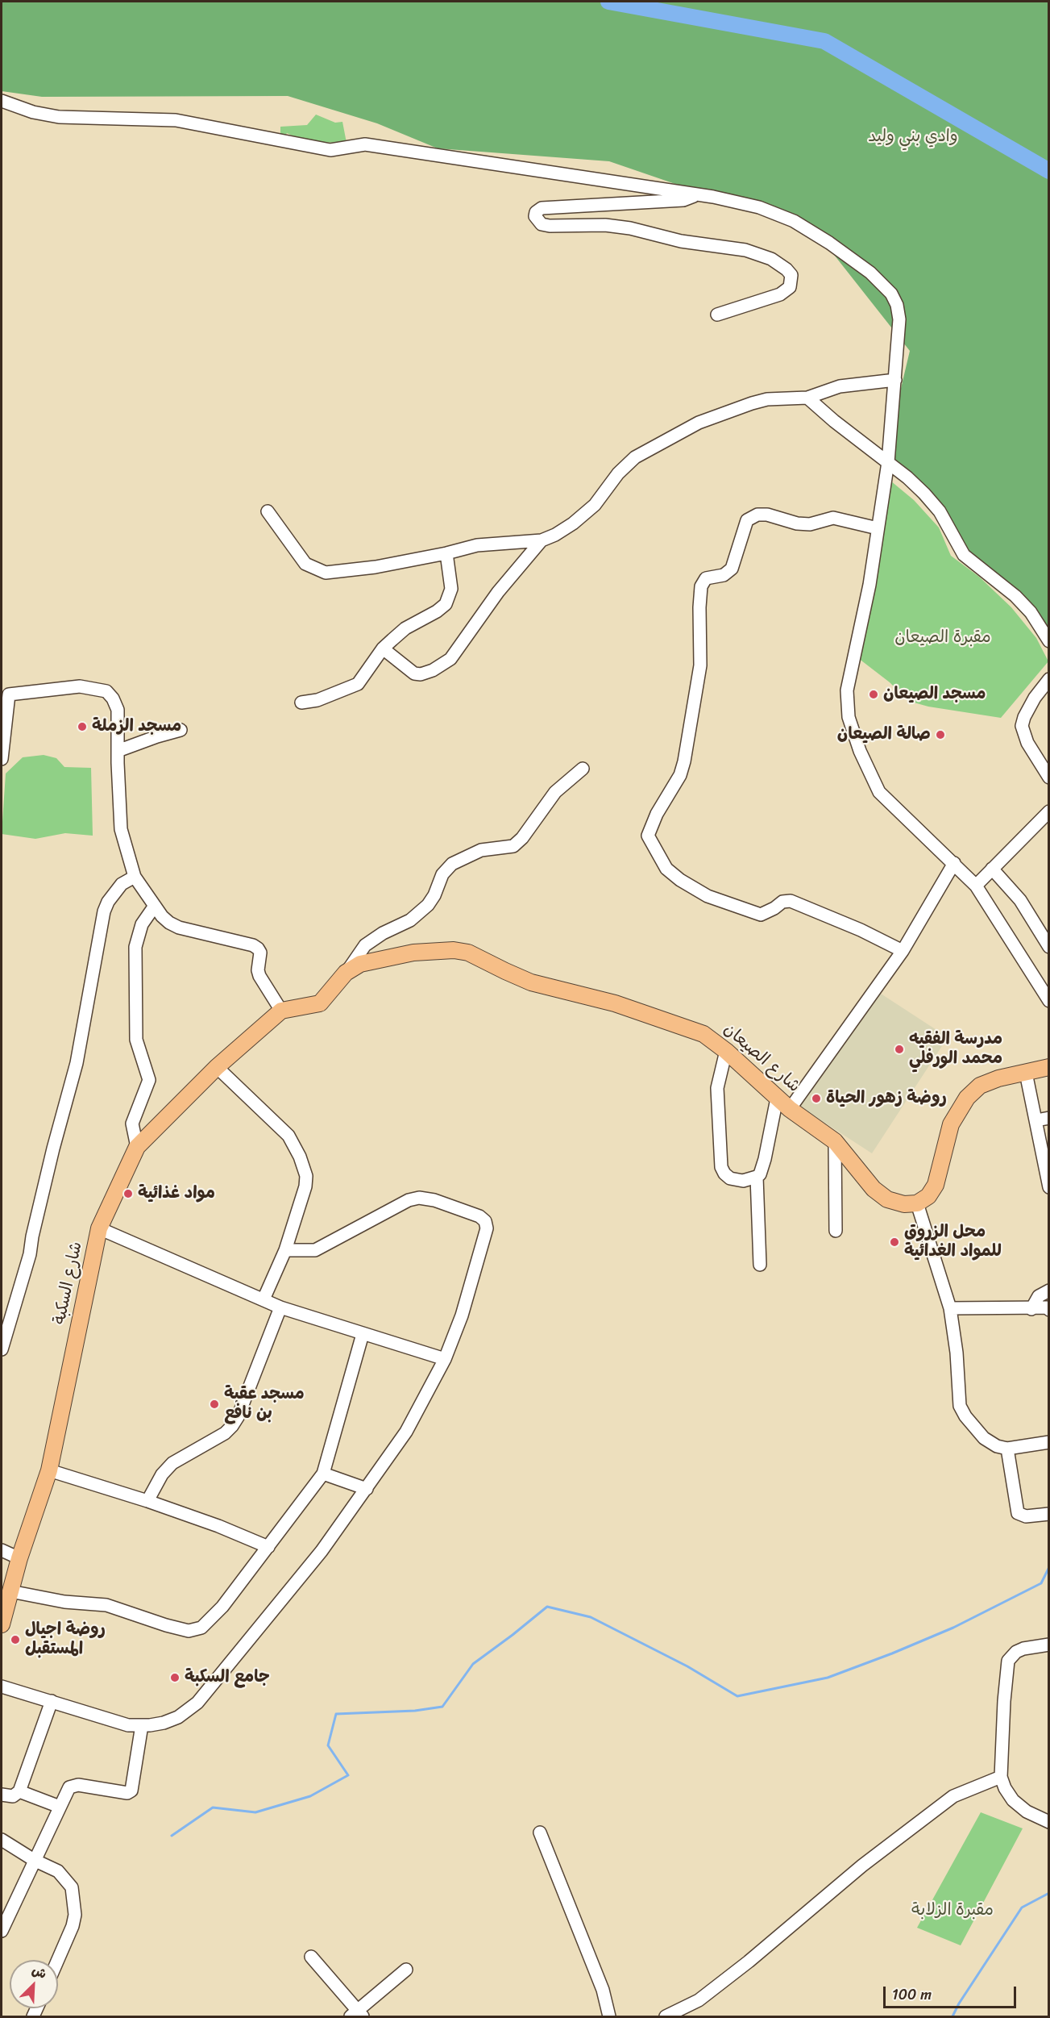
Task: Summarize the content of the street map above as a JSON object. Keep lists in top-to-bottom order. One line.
{"streets":{"main road":["شارع الصيعان","شارع السكبة"]},"crossings":[["شارع الصيعان","شارع السكبة"]],"parks":["وادي بني وليد","مقبرة الصيعان","مقبرة الزلابة"],"places":["مسجد الصيعان","مسجد الزملة","صالة الصيعان","مدرسة الفقيه محمد الورفلي","روضة زهور الحياة","مواد غذائية","محل الزروق للمواد الغدائية","مسجد عقبة بن نافع","روضة اجيال المستقبل","جامع السكبة"],"scale_bar":"100 m","north":"top right"}
